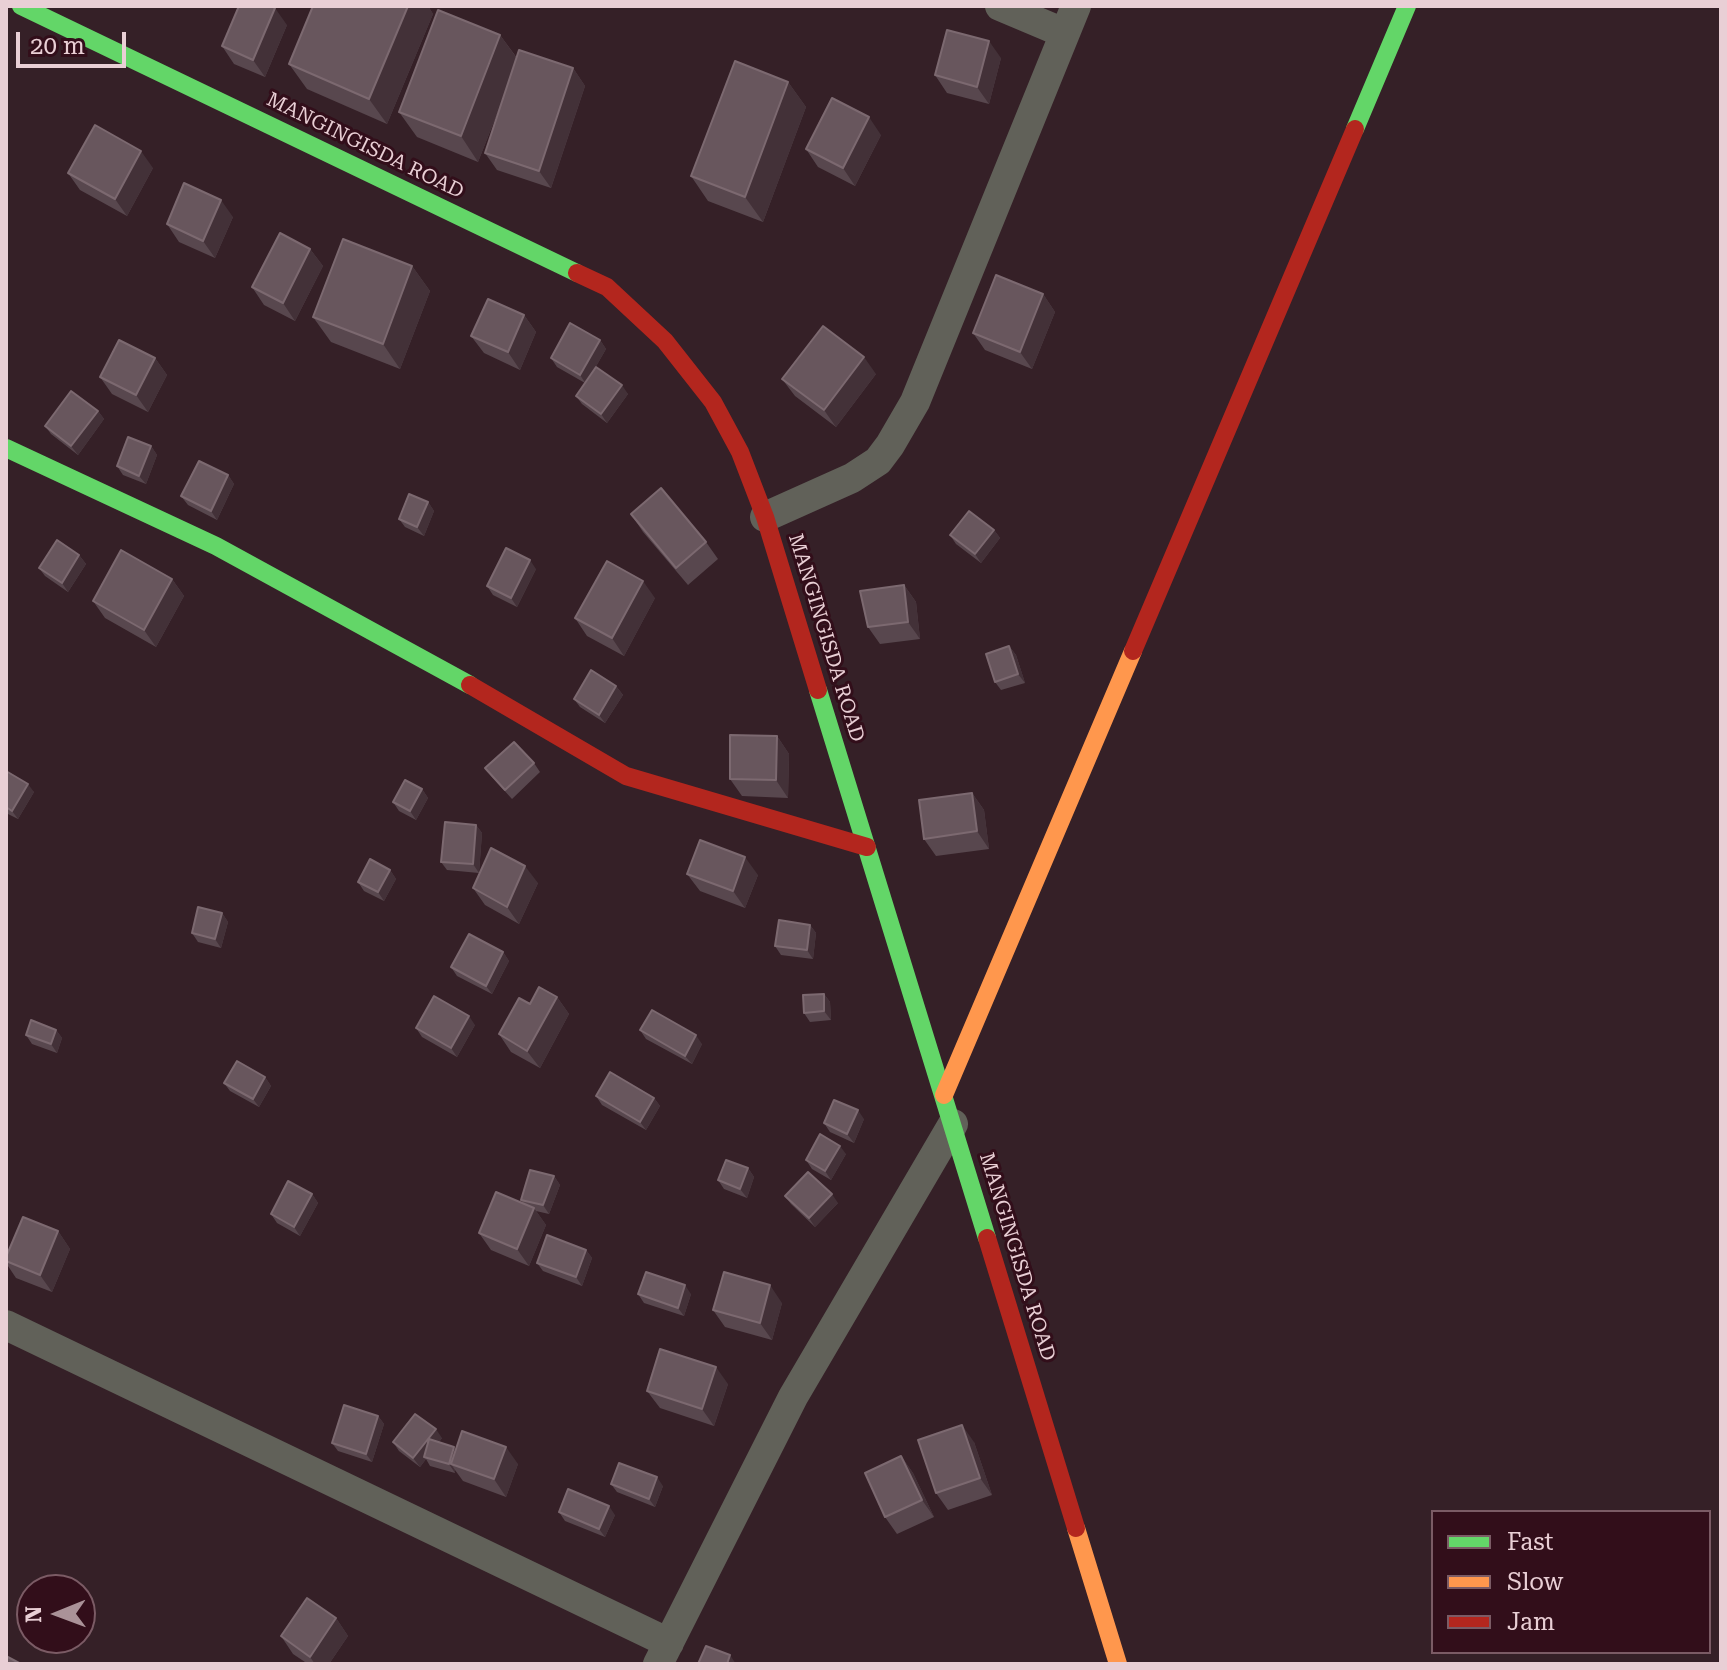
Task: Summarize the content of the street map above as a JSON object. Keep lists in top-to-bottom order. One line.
{"streets":{"street":["MANGINGISDA ROAD"]},"legend":["Fast","Slow","Jam"],"scale_bar":"20 m","north":"left"}
